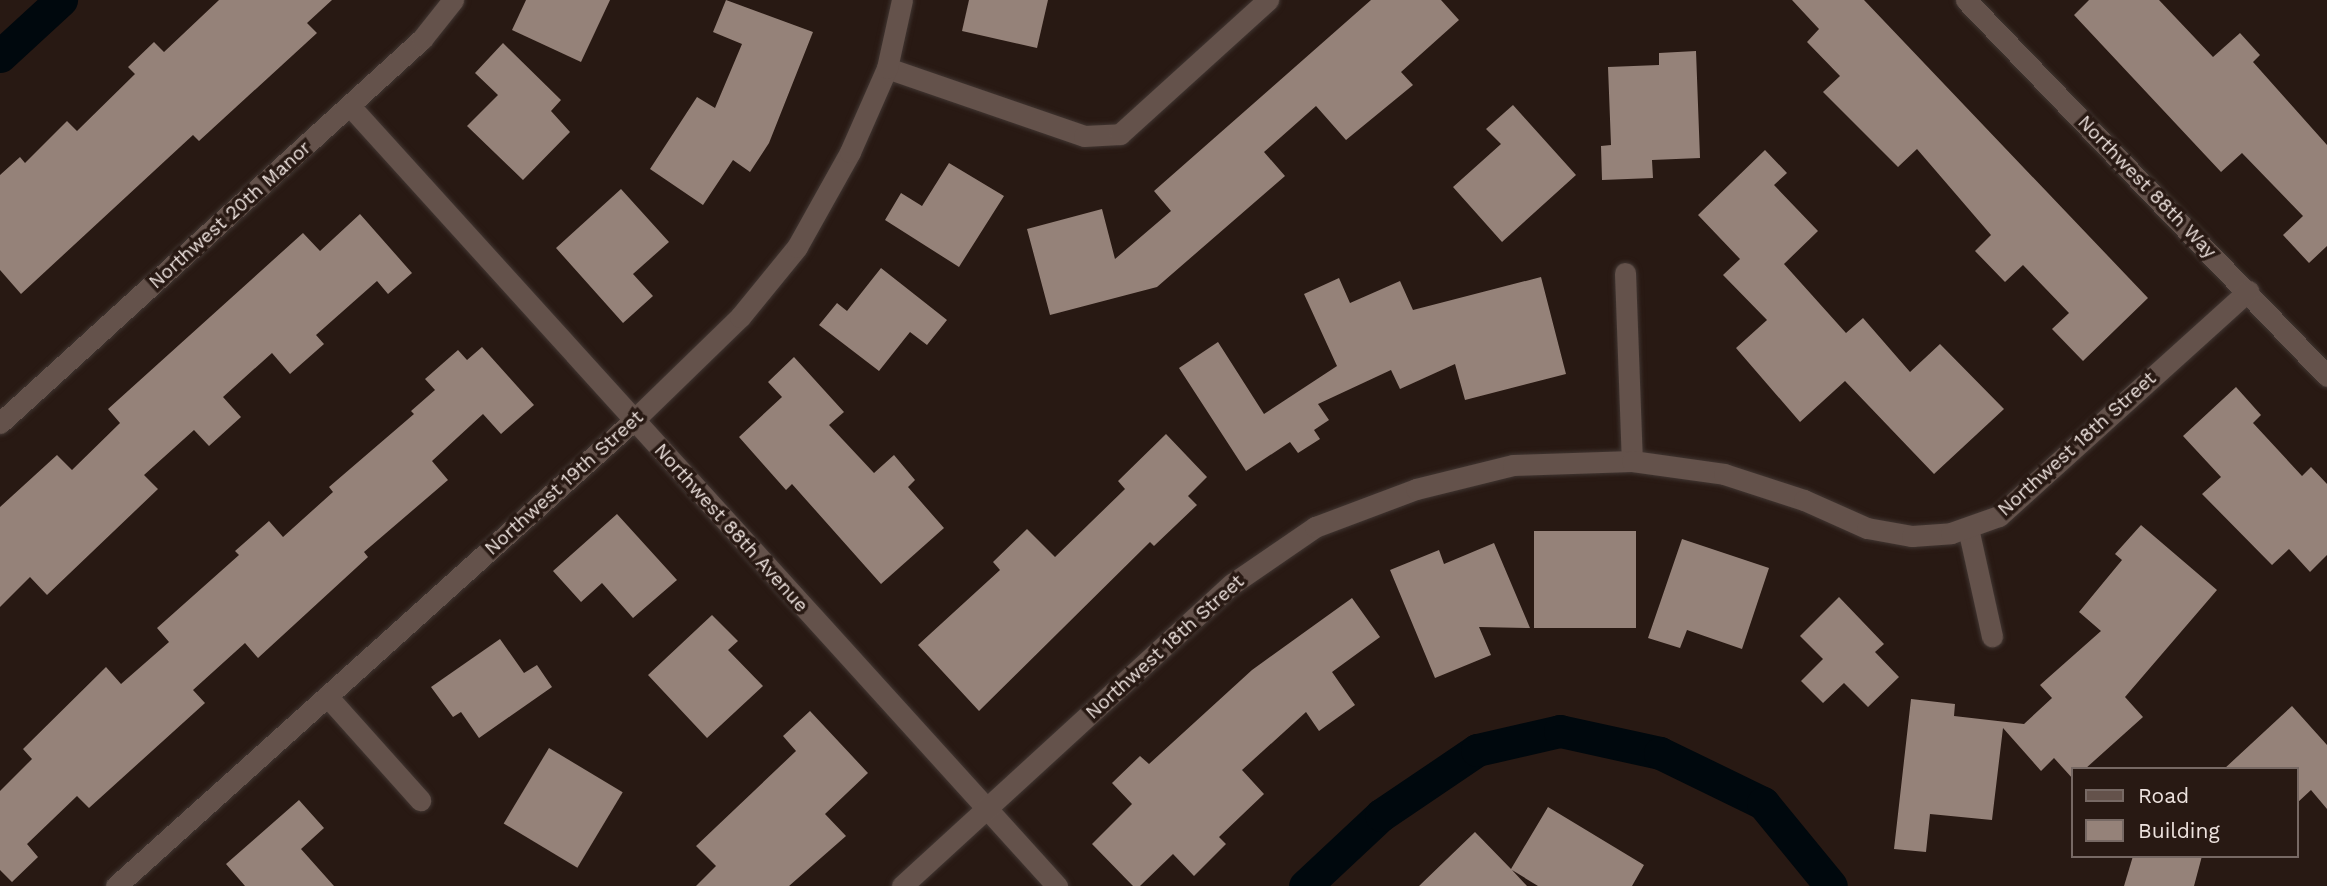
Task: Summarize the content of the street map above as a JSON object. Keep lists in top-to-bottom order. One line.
{"streets":{"street":["Northwest 88th Way","Northwest 20th Manor","Northwest 18th Street","Northwest 19th Street","Northwest 88th Avenue"]},"crossings":[["Northwest 88th Way","Northwest 18th Street"],["Northwest 20th Manor","Northwest 88th Avenue"],["Northwest 18th Street","Northwest 88th Avenue"],["Northwest 19th Street","Northwest 88th Avenue"]],"legend":["Road","Building"]}
